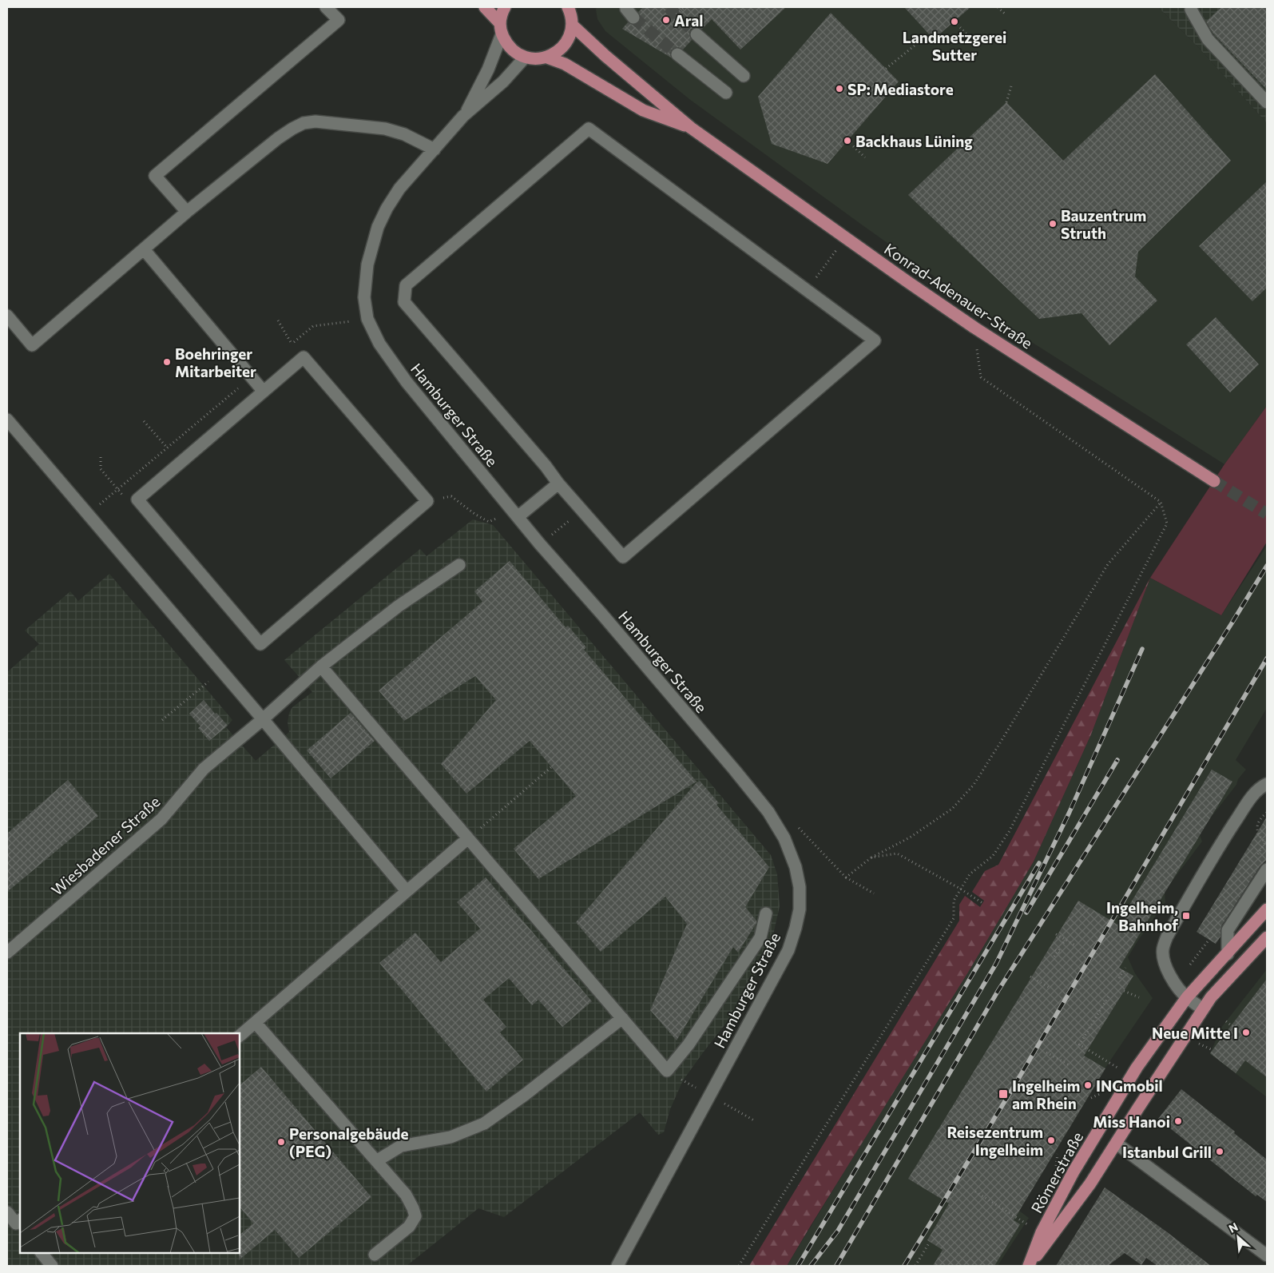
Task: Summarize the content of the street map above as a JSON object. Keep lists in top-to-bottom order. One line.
{"streets":{"main road":["Konrad-Adenauer-Straße","Römerstraße"],"street":["Hamburger Straße","Wiesbadener Straße"]},"places":{"other":["Aral","Landmetzgerei Sutter","SP: Mediastore","Backhaus Lüning","Bauzentrum Struth","Boehringer Mitarbeiter","Neue Mitte I","INGmobil","Miss Hanoi","Reisezentrum Ingelheim","Personalgebäude (PEG)","Istanbul Grill"],"transit":["Ingelheim, Bahnhof","Ingelheim am Rhein"]},"north":"top left"}
